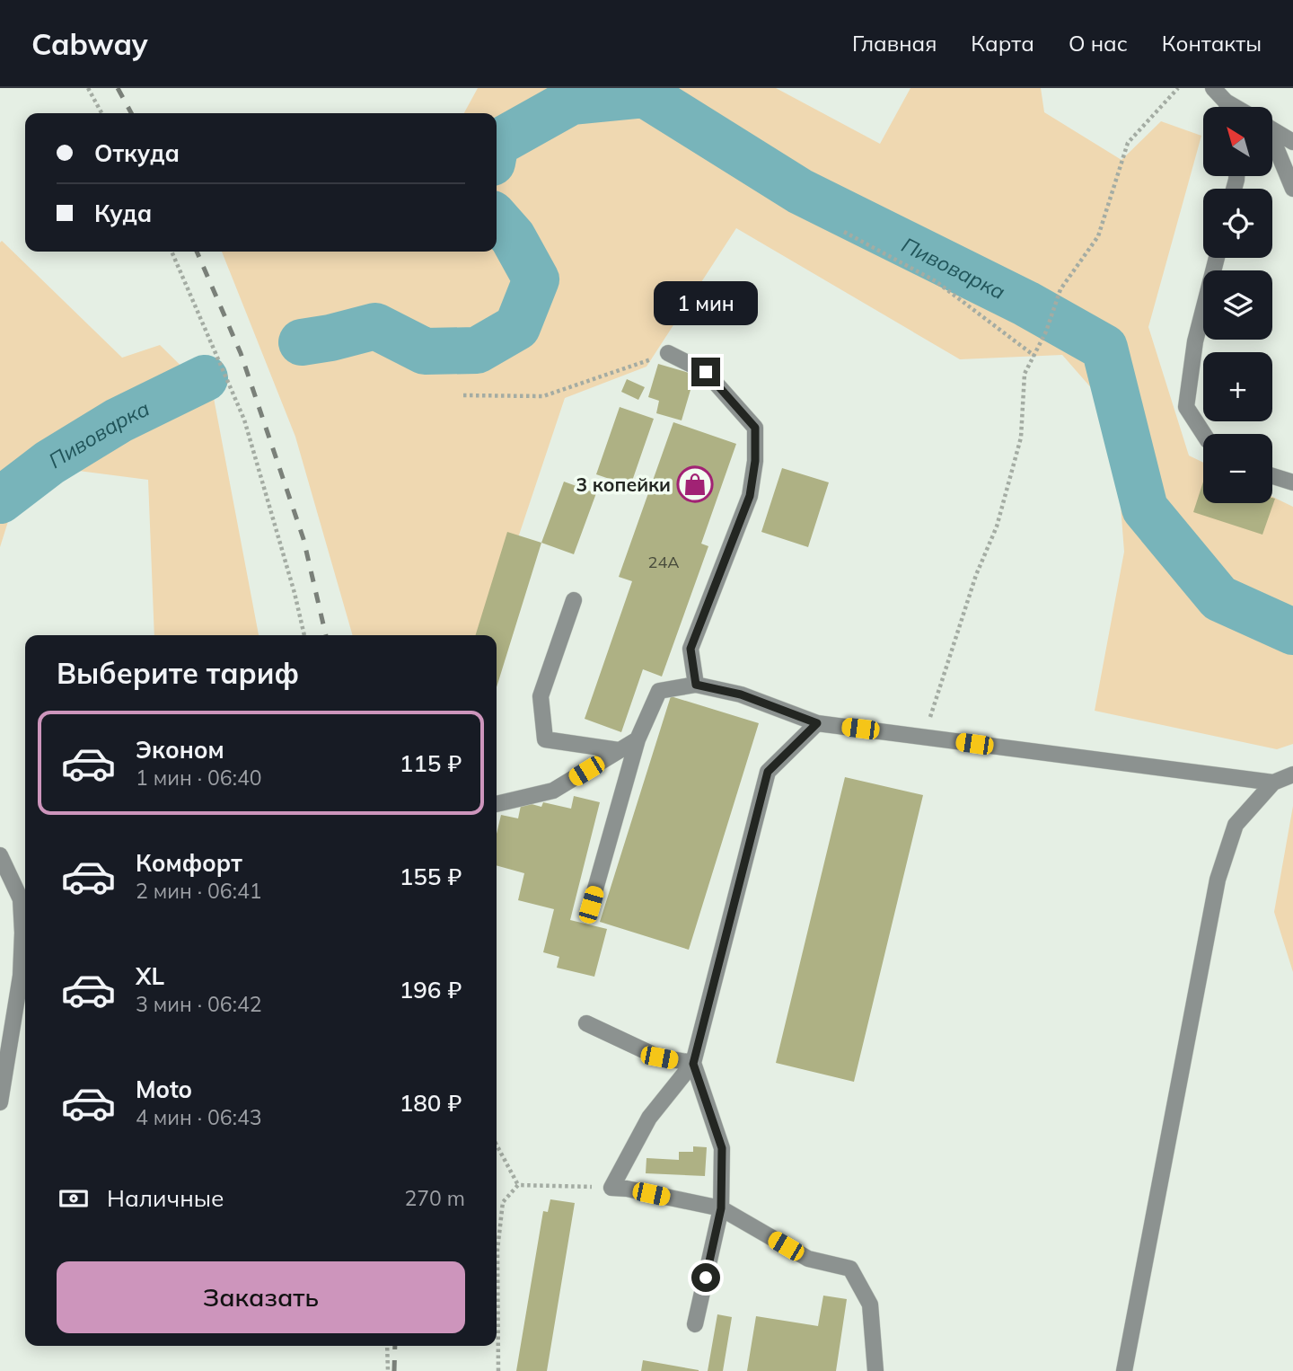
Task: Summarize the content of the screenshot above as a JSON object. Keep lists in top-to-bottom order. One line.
{"water":["Пивоварка"],"places":{"shop":["3 копейки"]},"house_numbers":["24А"],"north":"top left","page":{"header":"Cabway","nav":["Главная","Карта","О нас","Контакты"],"map_buttons":["+","−"],"banner":["Откуда","Куда"],"bubble":"1 мин","heading":"Выберите тариф","list":[{"name":"Эконом","note":"1 мин · 06:40","value":"115 ₽"},{"name":"Комфорт","note":"2 мин · 06:41","value":"155 ₽"},{"name":"XL","note":"3 мин · 06:42","value":"196 ₽"},{"name":"Moto","note":"4 мин · 06:43","value":"180 ₽"}],"pay":["Наличные","270 m"],"buttons":"Заказать"}}
